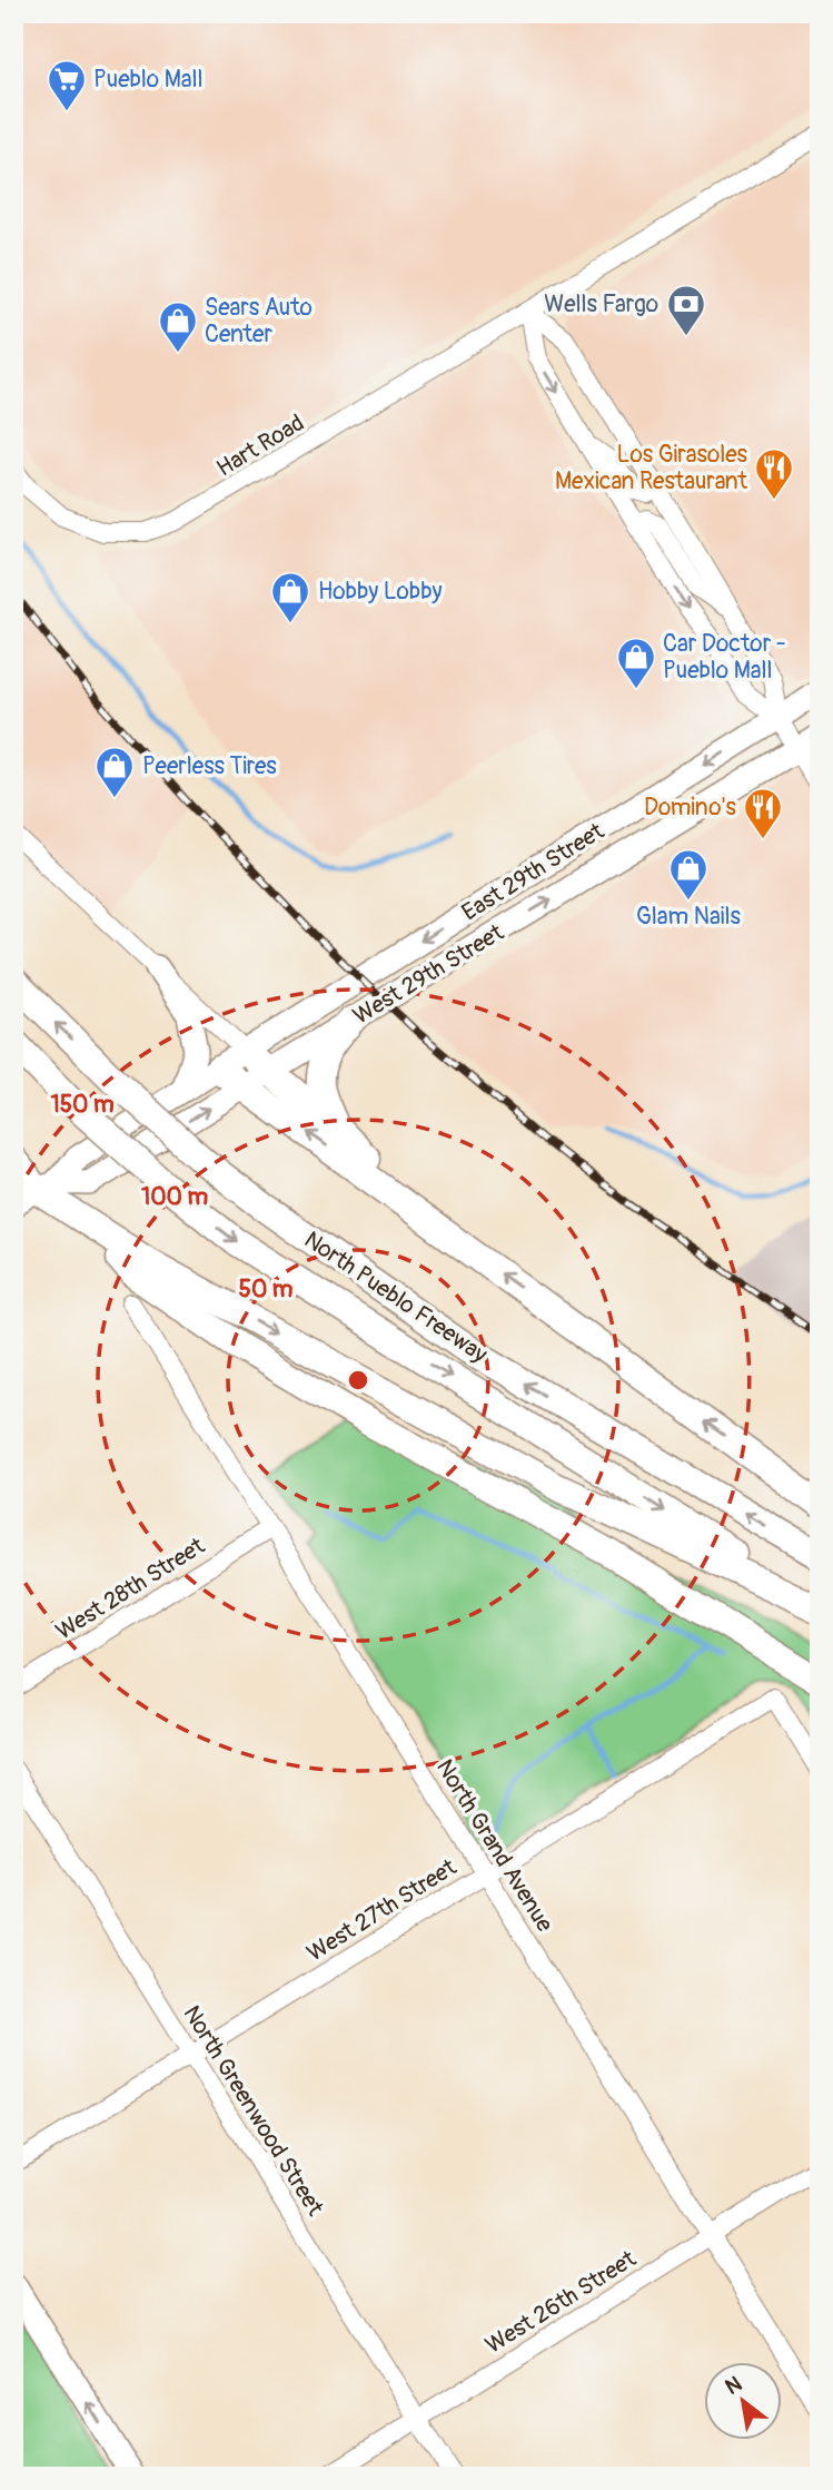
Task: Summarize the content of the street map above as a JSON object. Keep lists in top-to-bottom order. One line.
{"streets":{"highway":["North Pueblo Freeway"],"main road":["East 29th Street","West 29th Street"],"street":["Hart Road","West 28th Street","North Grand Avenue","West 27th Street","North Greenwood Street","West 26th Street"]},"crossings":[["East 29th Street","West 29th Street"],["West 28th Street","North Grand Avenue"],["North Grand Avenue","West 27th Street"],["North Grand Avenue","West 26th Street"],["West 27th Street","North Greenwood Street"],["North Greenwood Street","West 26th Street"]],"one_way":["East 29th Street"],"places":{"supermarket":["Pueblo Mall"],"bank":["Wells Fargo"],"shop":["Sears Auto Center","Hobby Lobby","Car Doctor - Pueblo Mall","Peerless Tires","Glam Nails"],"restaurant":["Los Girasoles Mexican Restaurant","Domino's"]},"north":"top left","rings":["150 m","100 m","50 m"]}
